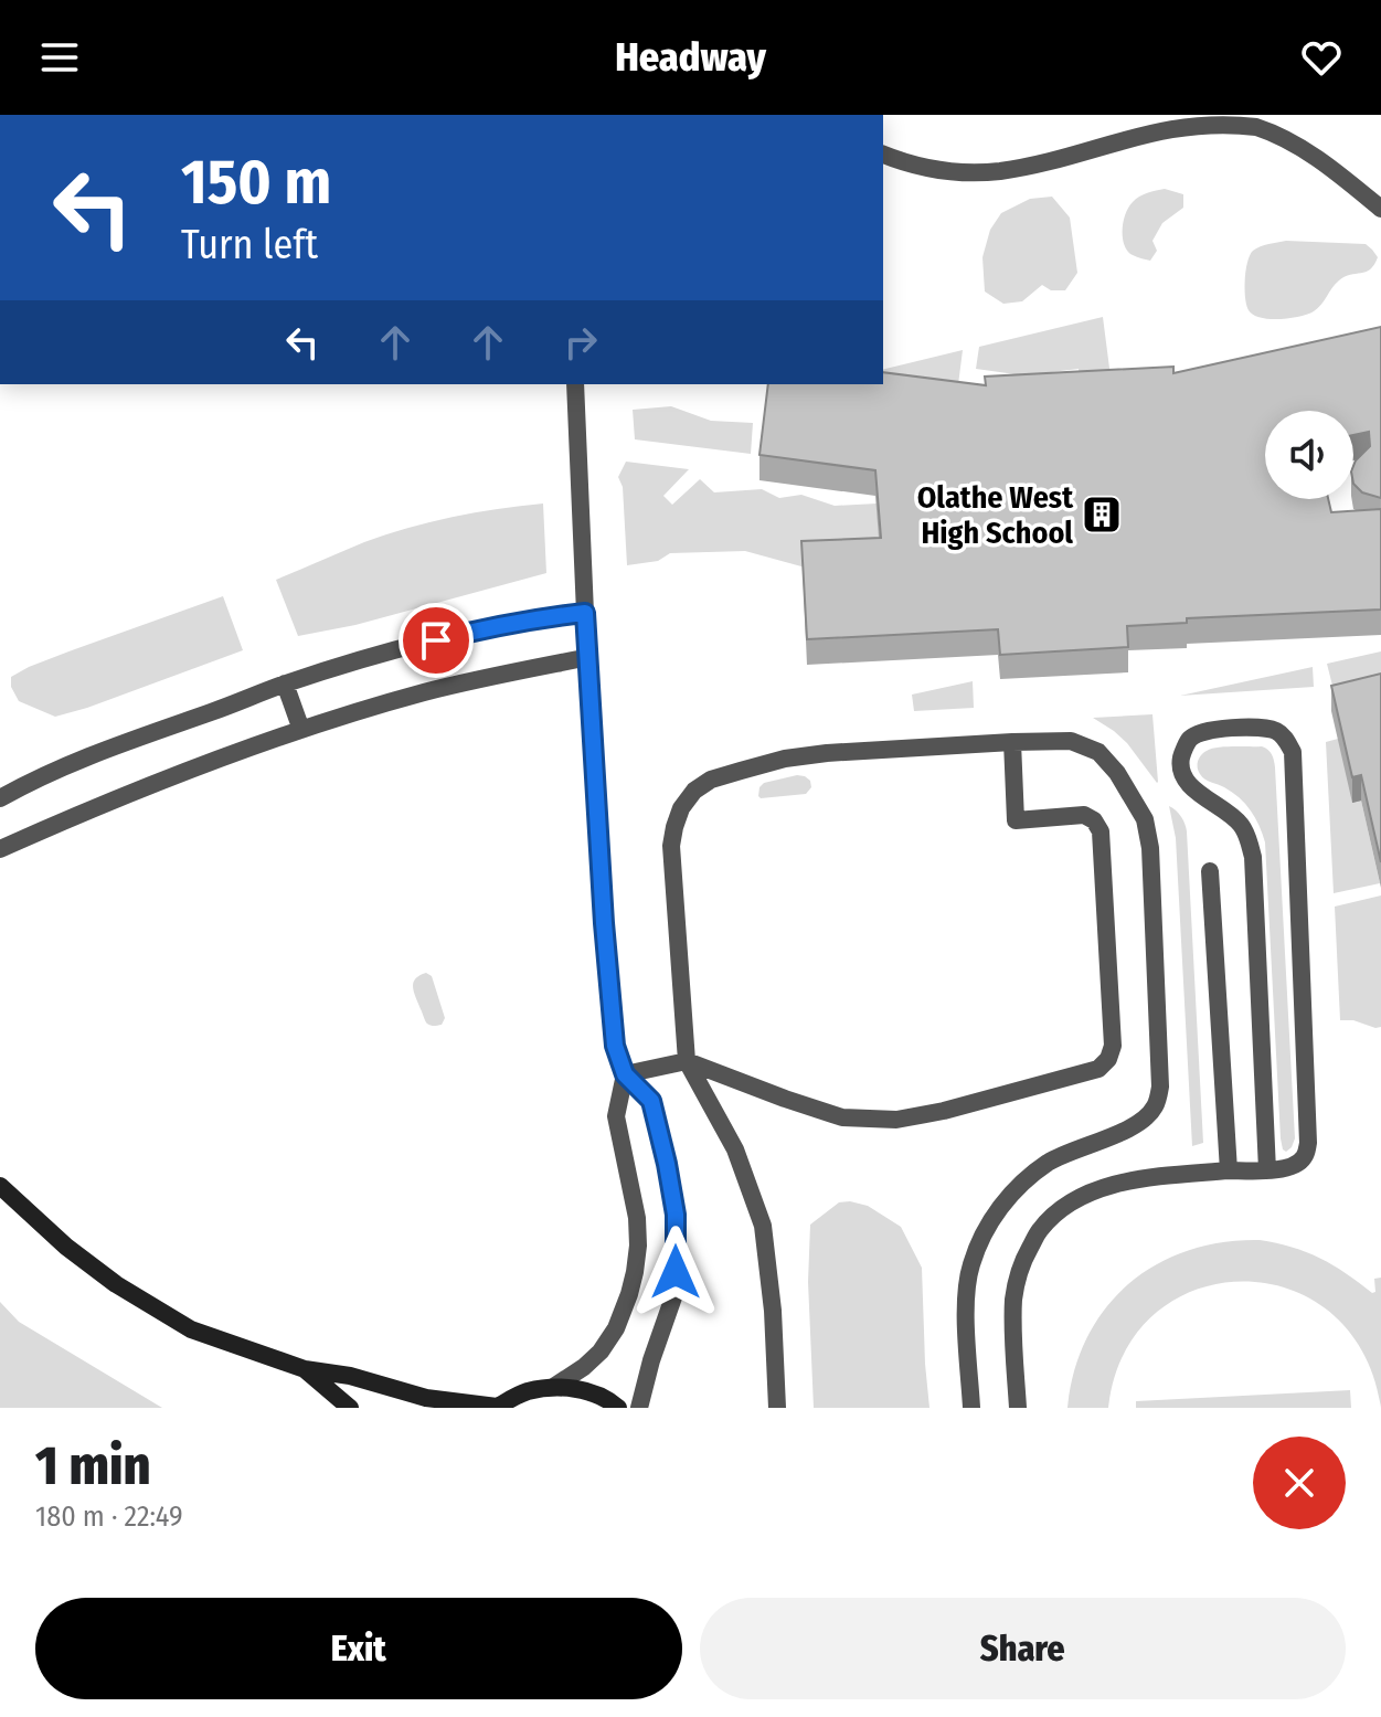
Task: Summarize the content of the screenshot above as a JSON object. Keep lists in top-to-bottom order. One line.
{"places":{"building":["Olathe West High School"]},"page":{"header":"Headway","turn":["150 m","Turn left"],"heading":["1 min","180 m · 22:49"],"buttons":["Exit","Share"]}}
